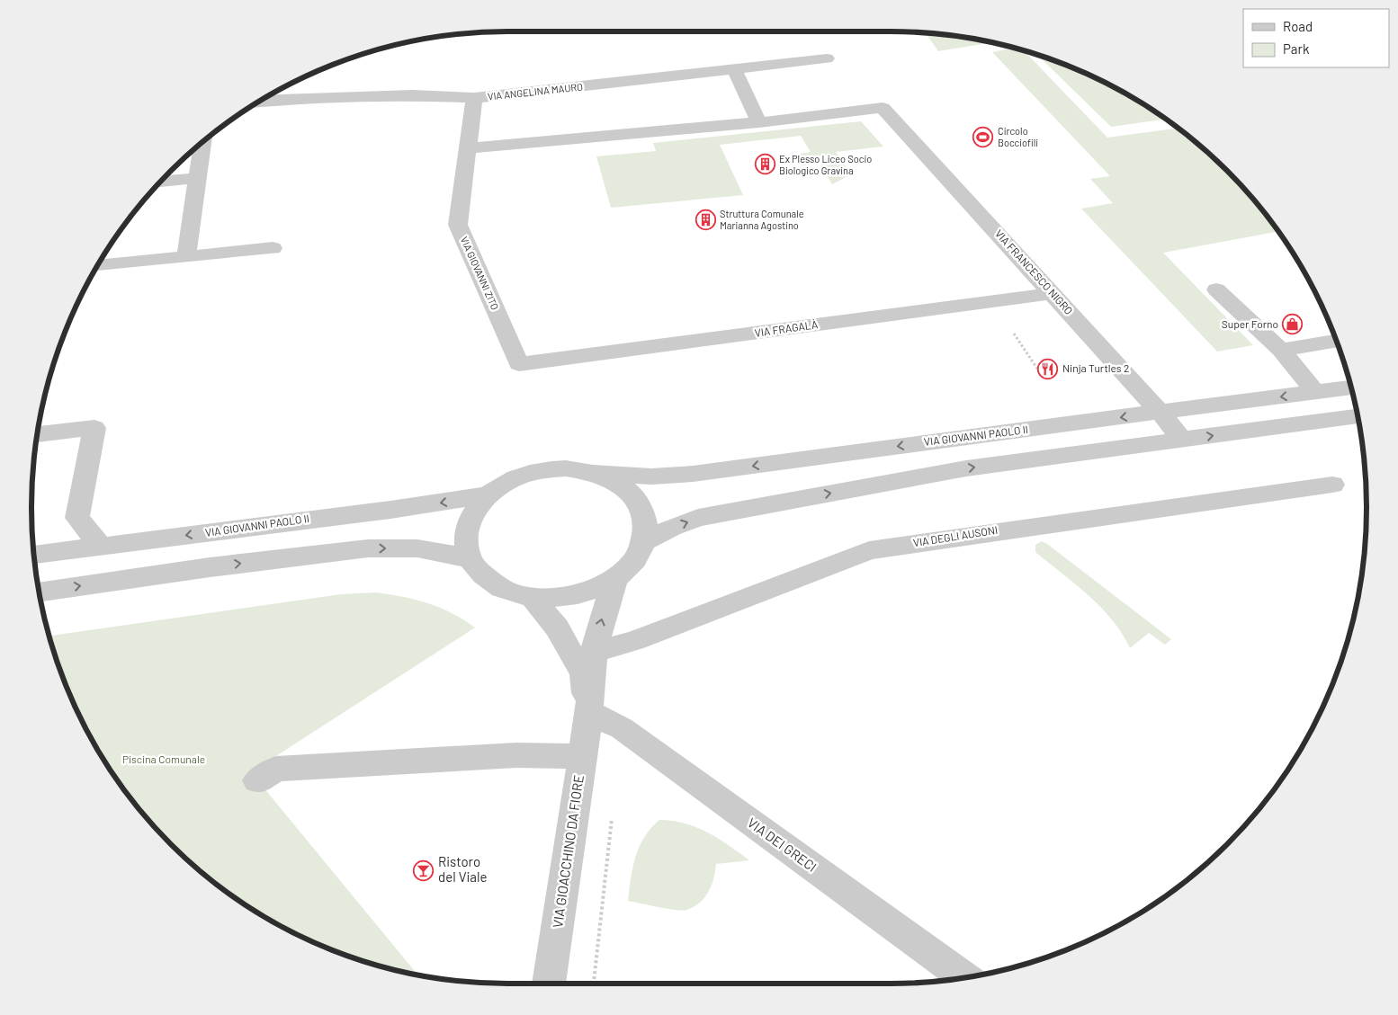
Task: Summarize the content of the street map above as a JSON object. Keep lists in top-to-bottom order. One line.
{"streets":{"street":["VIA ANGELINA MAURO","VIA FRANCESCO NIGRO","VIA GIOVANNI ZITO","VIA FRAGALÀ","VIA GIOVANNI PAOLO II","VIA DEGLI AUSONI","VIA DEI GRECI","VIA GIOACCHINO DA FIORE"]},"crossings":[["VIA ANGELINA MAURO","VIA GIOVANNI ZITO"],["VIA FRANCESCO NIGRO","VIA FRAGALÀ"],["VIA FRANCESCO NIGRO","VIA GIOVANNI PAOLO II"],["VIA GIOVANNI ZITO","VIA FRAGALÀ"],["VIA DEI GRECI","VIA GIOACCHINO DA FIORE"]],"parks":["Piscina Comunale"],"places":{"sports":["Circolo Bocciofili"],"building":["Ex Plesso Liceo Socio Biologico Gravina","Struttura Comunale Marianna Agostino"],"shop":["Super Forno"],"restaurant":["Ninja Turtles 2"],"bar":["Ristoro del Viale"]},"legend":["Road","Park"]}
